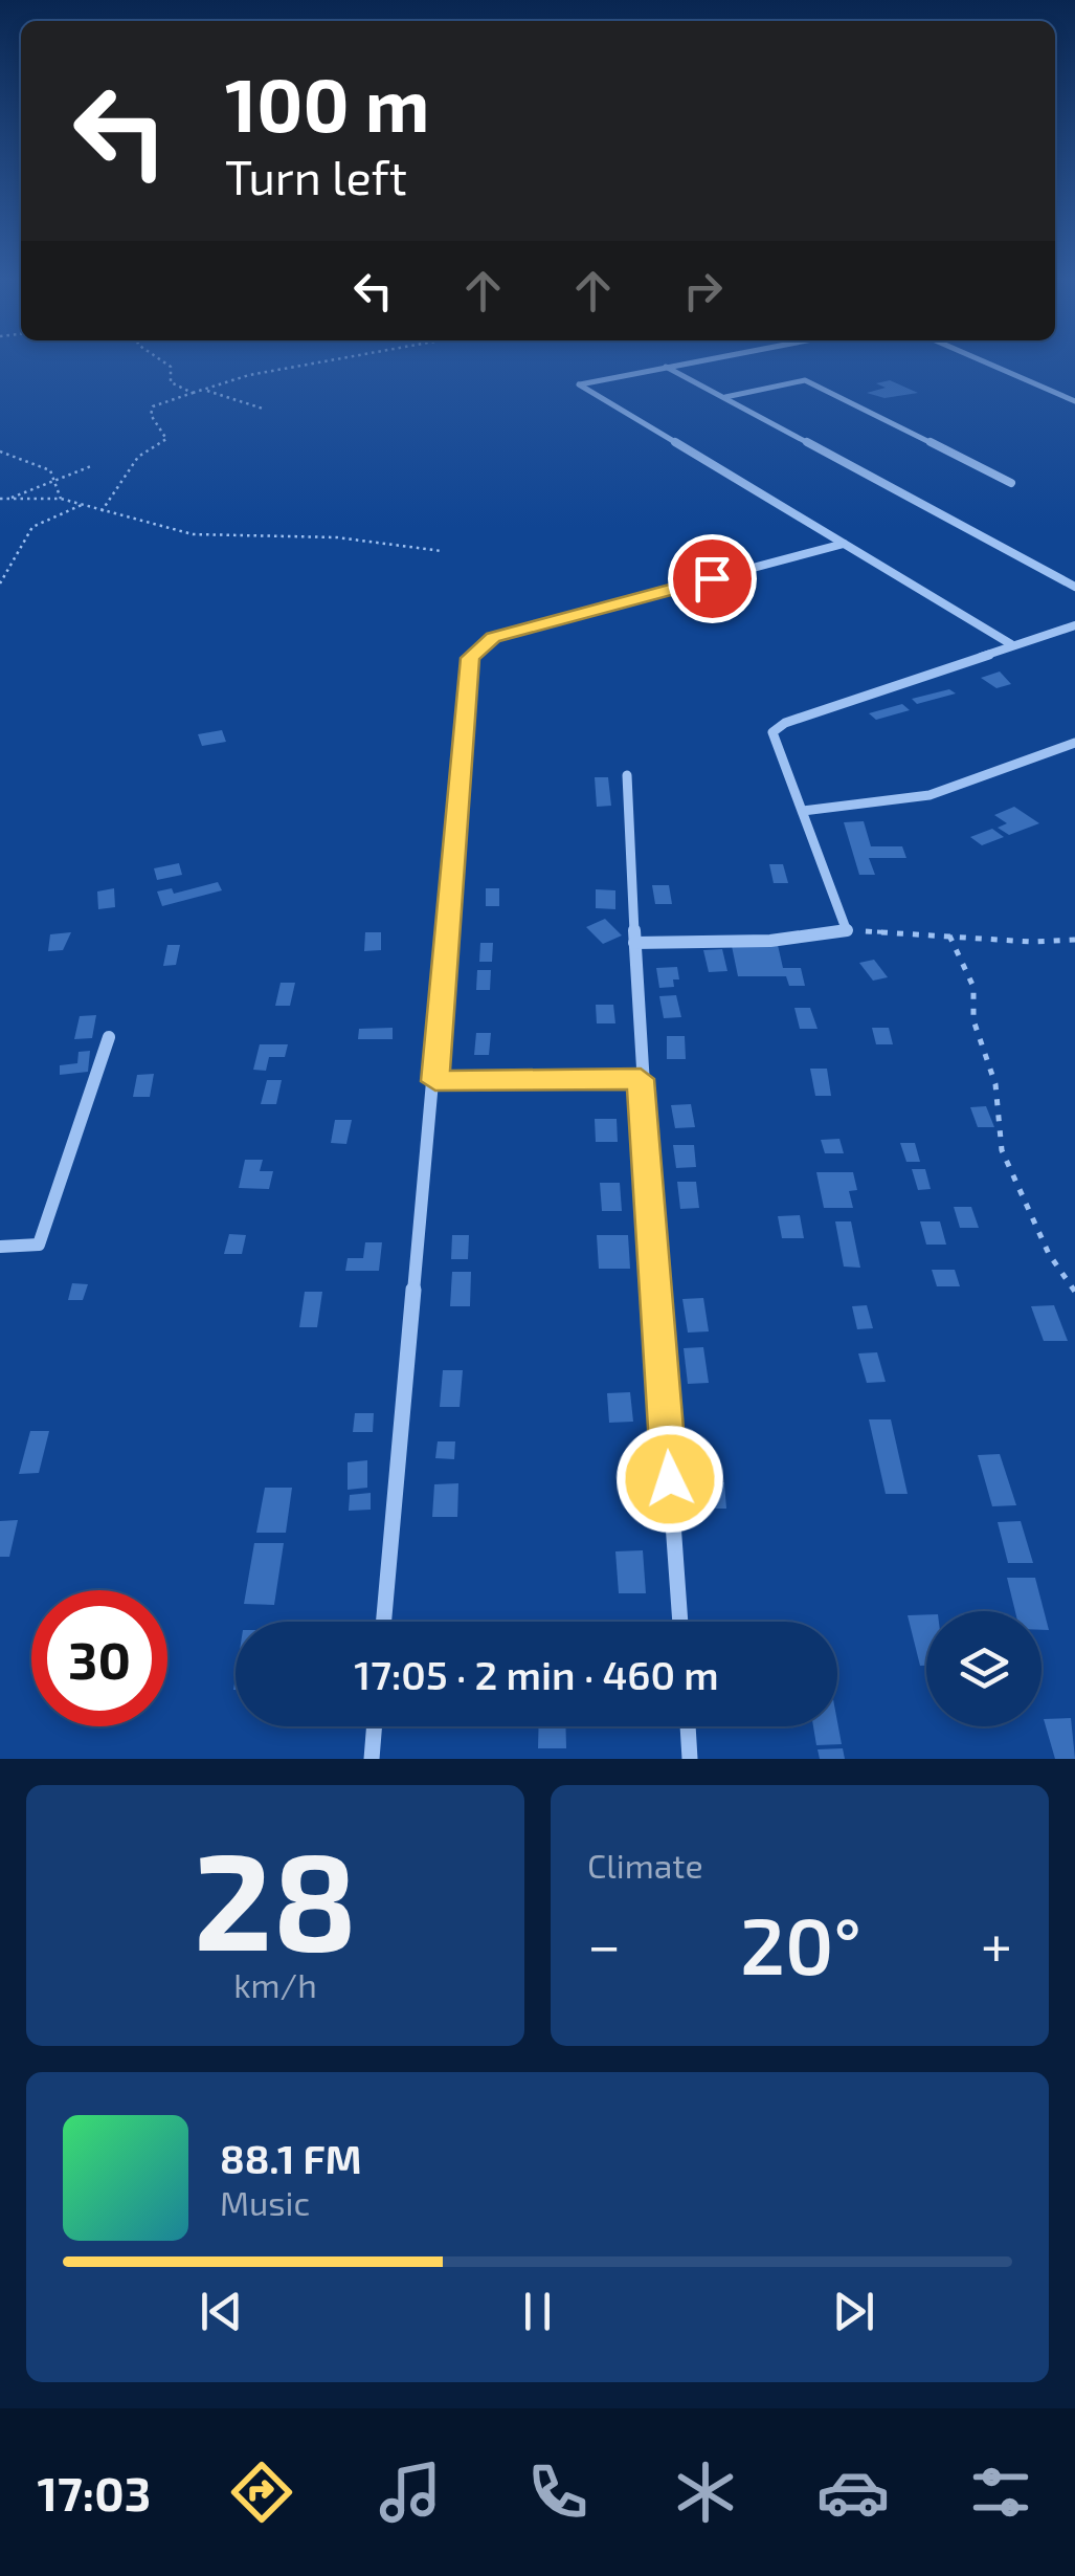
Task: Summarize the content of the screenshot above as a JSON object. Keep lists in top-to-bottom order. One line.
{"page":{"turn":["100 m","Turn left"],"limit":"30","trip":"17:05 · 2 min · 460 m","tile":[["28","km/h"],"Climate"],"heat":["−","20°","+"],"song":["88.1 FM","Music"],"tabs":"17:03"}}
